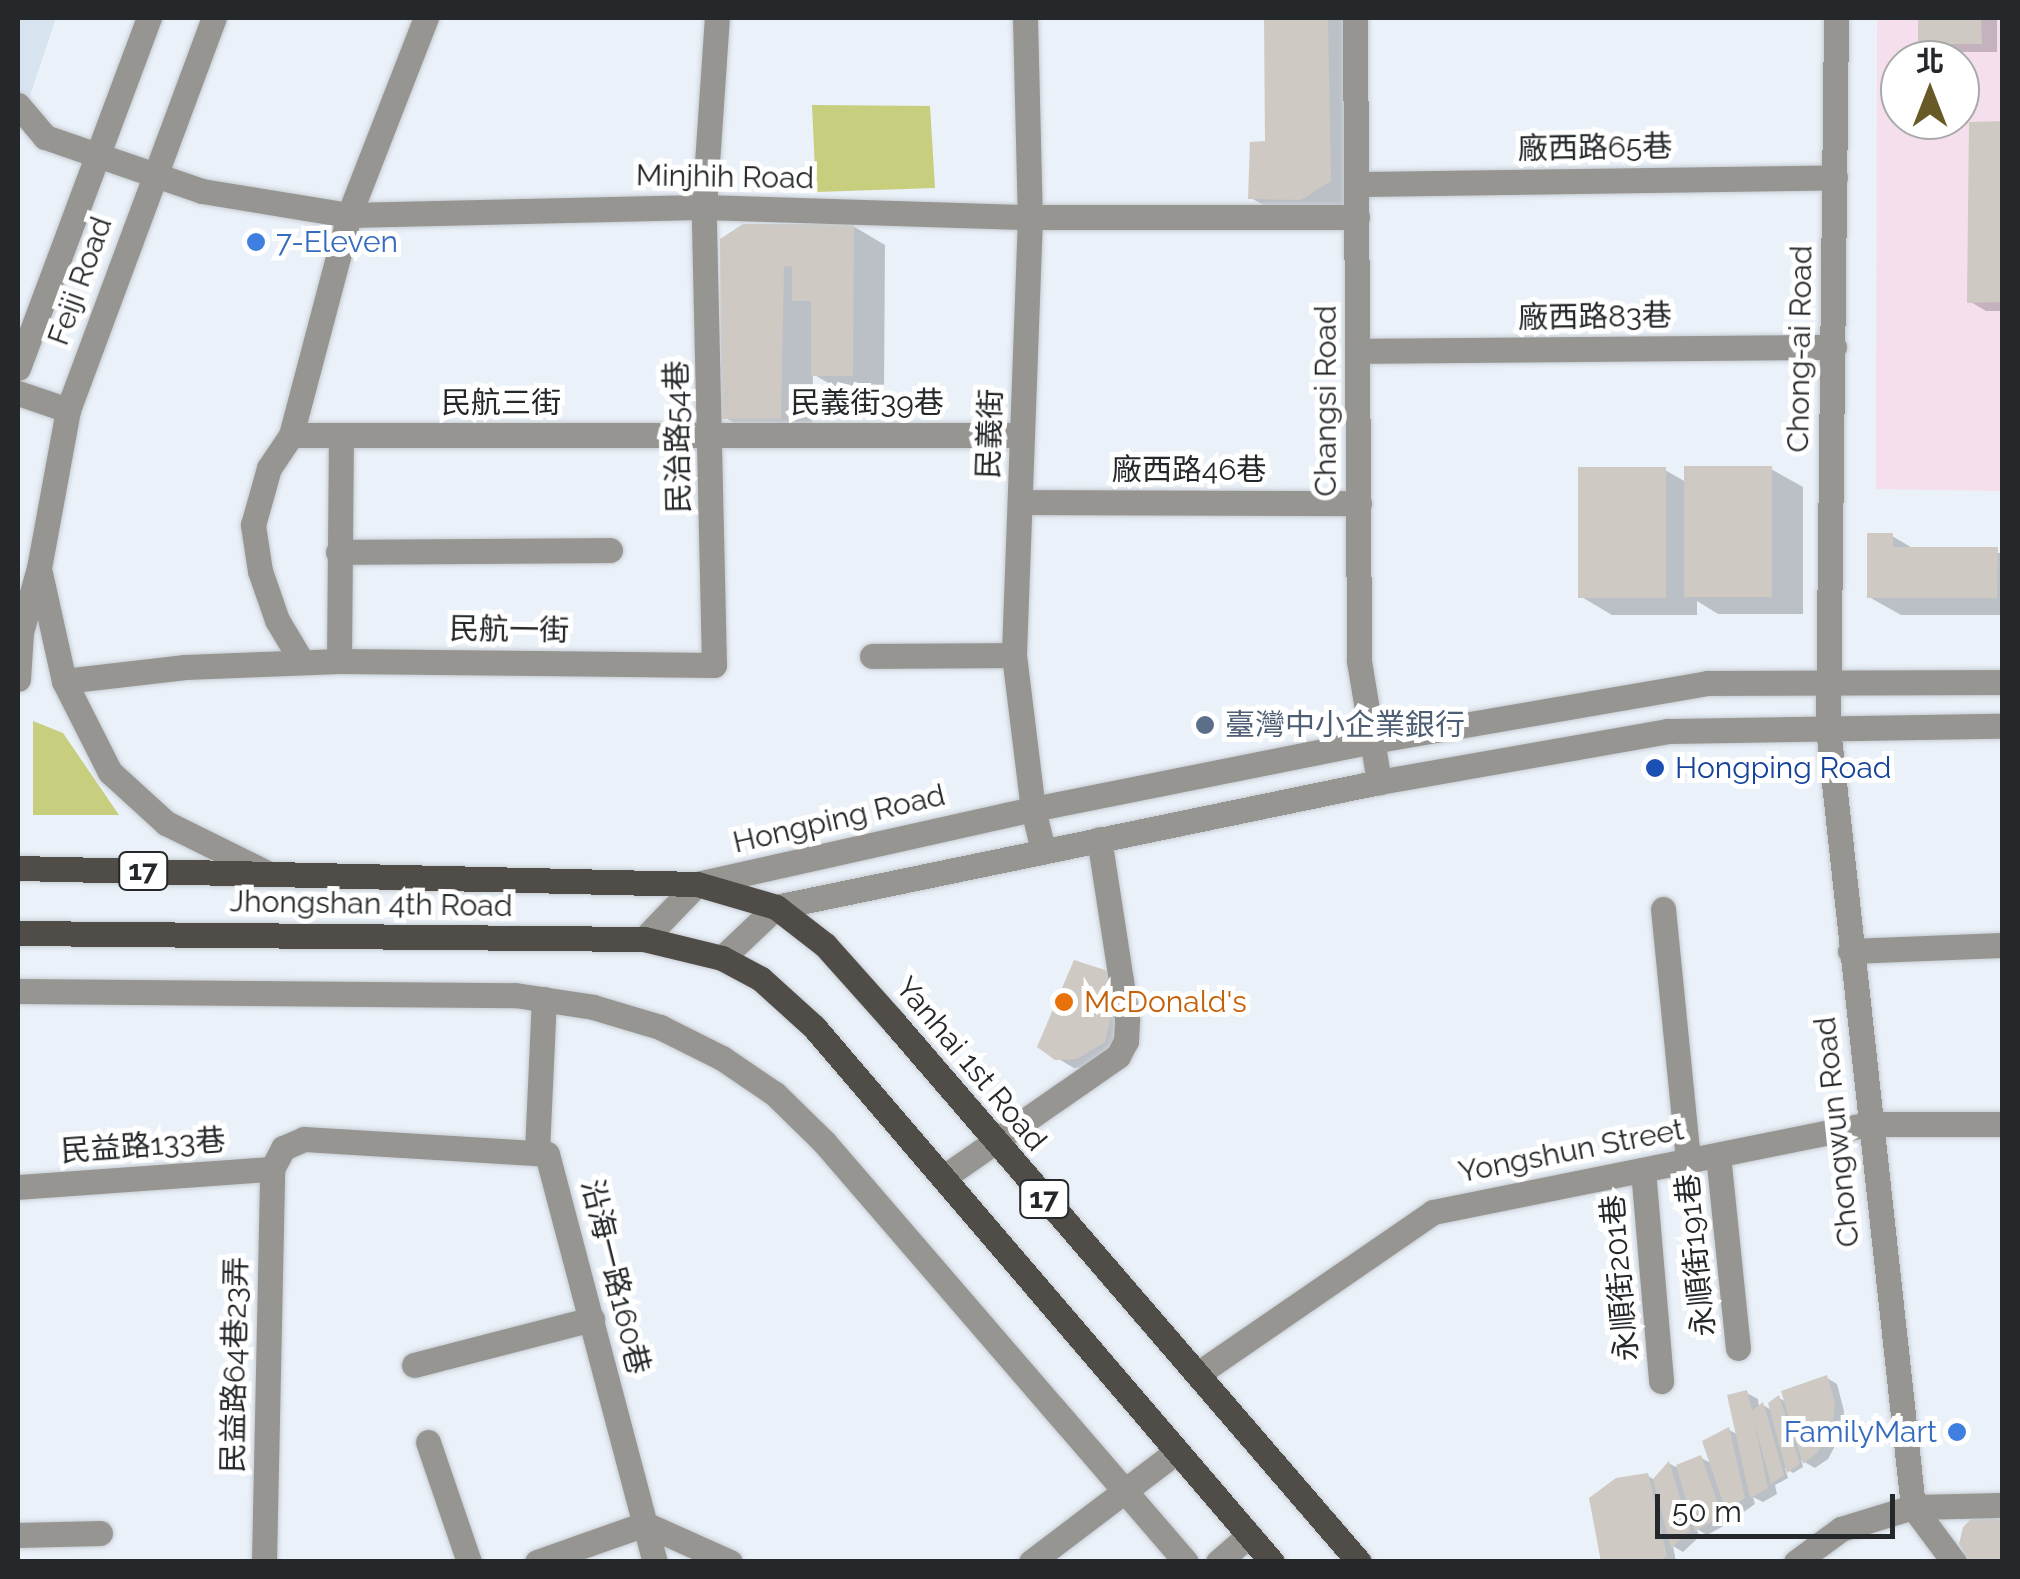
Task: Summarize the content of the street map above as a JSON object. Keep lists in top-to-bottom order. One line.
{"streets":{"main road":["17","Jhongshan 4th Road","Yanhai 1st Road"],"street":["廠西路65巷","Minjhih Road","Feiji Road","廠西路83巷","Chong-ai Road","Changsi Road","民航三街","民義街39巷","民義街","民治路54巷","廠西路46巷","民航一街","Hongping Road","Chongwun Road","民益路133巷","Yongshun Street","永順街191巷","沿海一路160巷","永順街201巷","民益路64巷23弄"]},"crossings":[["廠西路65巷","Chong-ai Road"],["廠西路65巷","Changsi Road"],["Minjhih Road","Feiji Road"],["Minjhih Road","Changsi Road"],["Minjhih Road","民義街"],["Minjhih Road","民治路54巷"],["廠西路83巷","Chong-ai Road"],["廠西路83巷","Changsi Road"],["Chong-ai Road","Hongping Road"],["Chong-ai Road","Chongwun Road"],["Changsi Road","廠西路46巷"],["Changsi Road","Hongping Road"],["民航三街","民義街39巷"],["民航三街","民治路54巷"],["民義街39巷","民義街"],["民義街39巷","民治路54巷"],["民義街","廠西路46巷"],["民義街","Hongping Road"],["民治路54巷","民航一街"],["Hongping Road","Jhongshan 4th Road"],["Hongping Road","Yanhai 1st Road"],["Hongping Road","Chongwun Road"],["17","Jhongshan 4th Road"],["Jhongshan 4th Road","Yanhai 1st Road"],["Yanhai 1st Road","Yongshun Street"],["Chongwun Road","Yongshun Street"],["民益路133巷","民益路64巷23弄"],["Yongshun Street","永順街191巷"],["Yongshun Street","永順街201巷"]],"places":["7-Eleven","臺灣中小企業銀行","Hongping Road","McDonald's","FamilyMart"],"scale_bar":"50 m","north":"top"}
